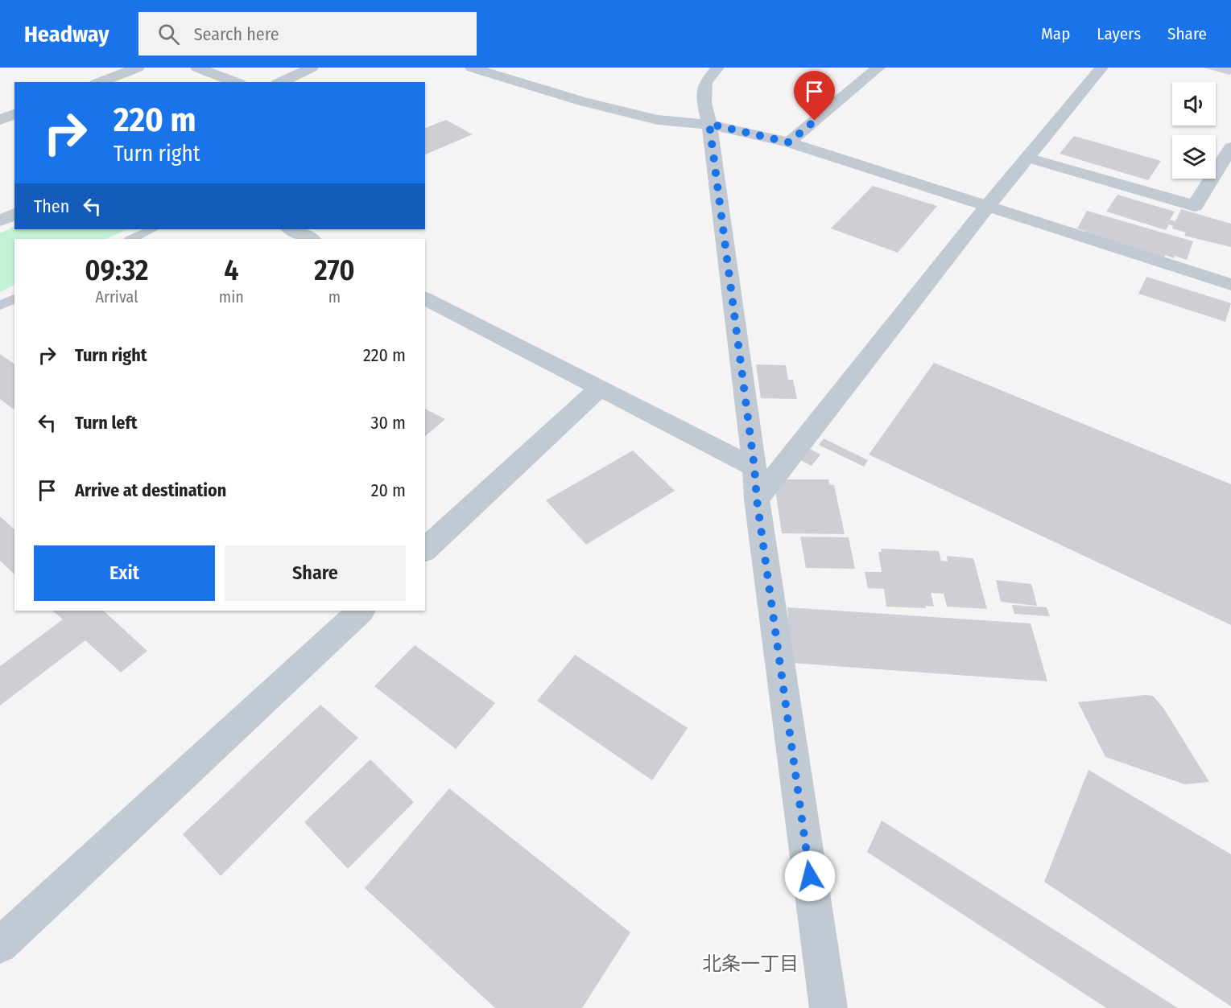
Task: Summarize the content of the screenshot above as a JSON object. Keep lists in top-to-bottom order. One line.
{"districts":["北条一丁目"],"page":{"header":"Headway","search":"Search here","nav":["Map","Layers","Share"],"turn":["220 m","Turn right"],"then":"Then","eta":["09:32","Arrival","4","min","270","m"],"list":[{"name":"Turn right","value":"220 m"},{"name":"Turn left","value":"30 m"},{"name":"Arrive at destination","value":"20 m"}],"buttons":["Exit","Share"]}}
